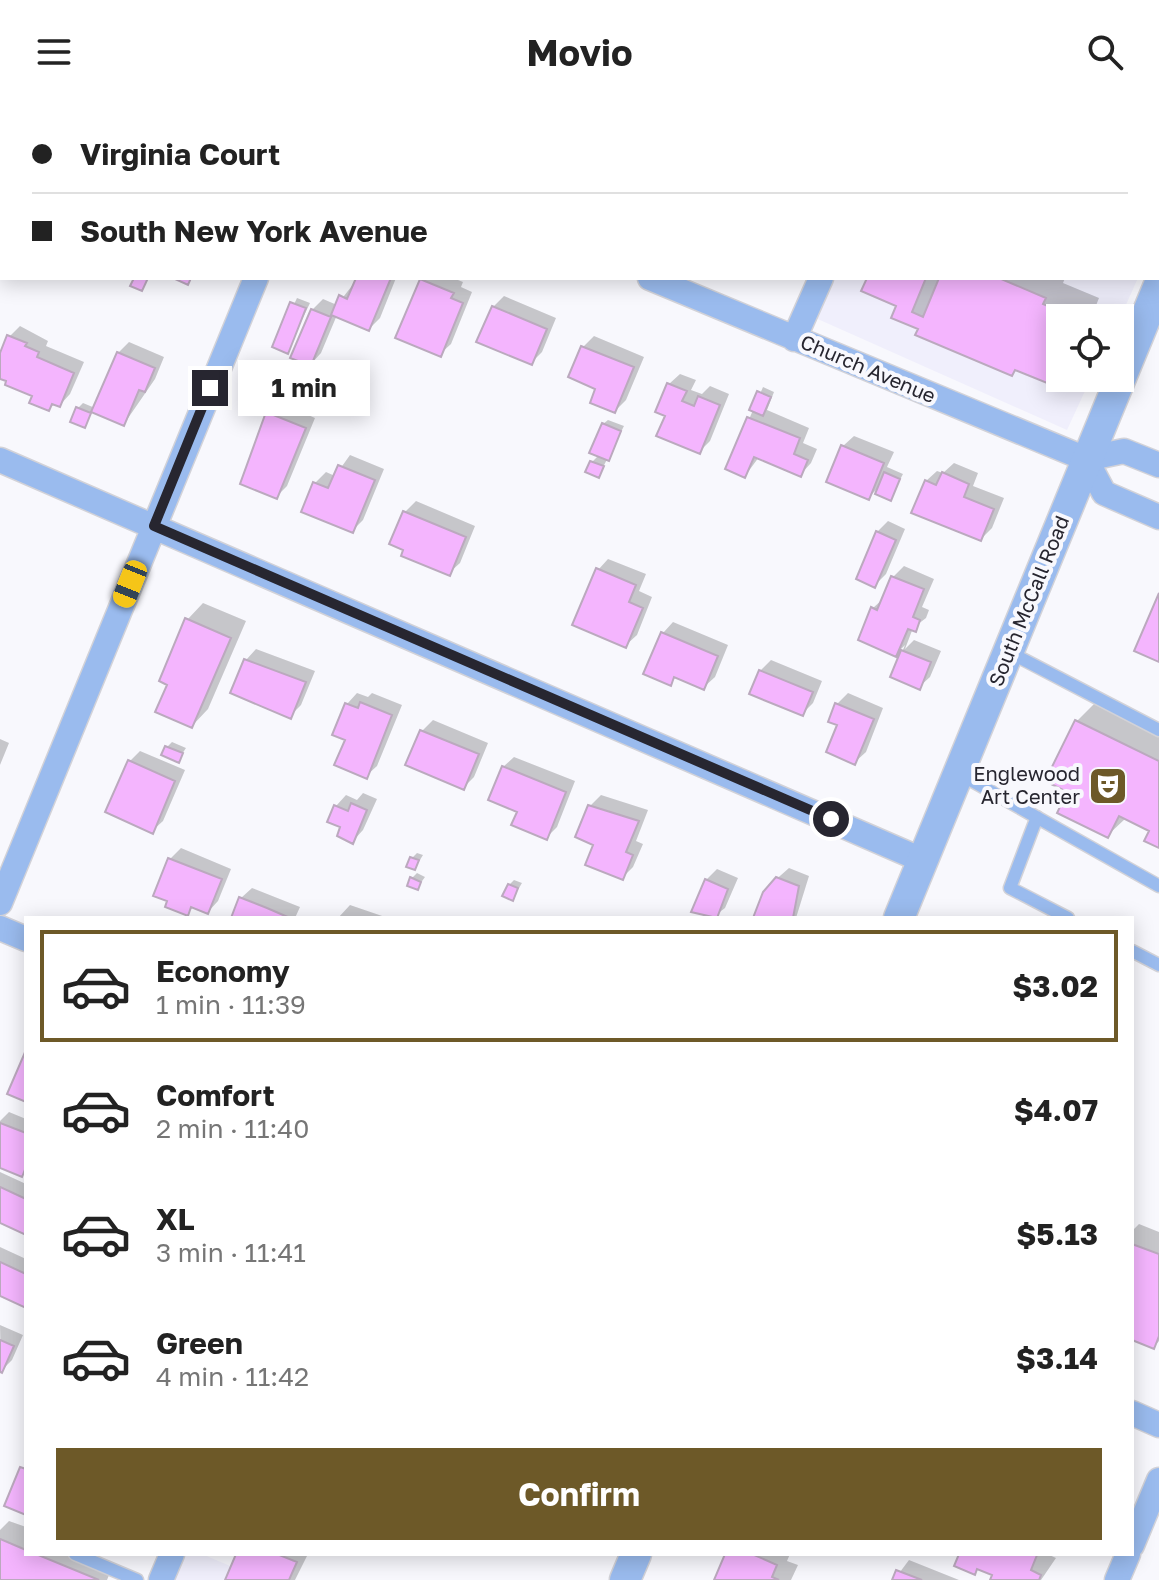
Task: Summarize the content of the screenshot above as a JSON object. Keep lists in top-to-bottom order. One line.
{"streets":{"street":["Church Avenue","South McCall Road"]},"crossings":[["Church Avenue","South McCall Road"]],"places":{"theatre":["Englewood Art Center"]},"page":{"header":"Movio","banner":["Virginia Court","South New York Avenue"],"bubble":"1 min","list":[{"name":"Economy","note":"1 min · 11:39","value":"$3.02"},{"name":"Comfort","note":"2 min · 11:40","value":"$4.07"},{"name":"XL","note":"3 min · 11:41","value":"$5.13"},{"name":"Green","note":"4 min · 11:42","value":"$3.14"}],"buttons":"Confirm"}}
